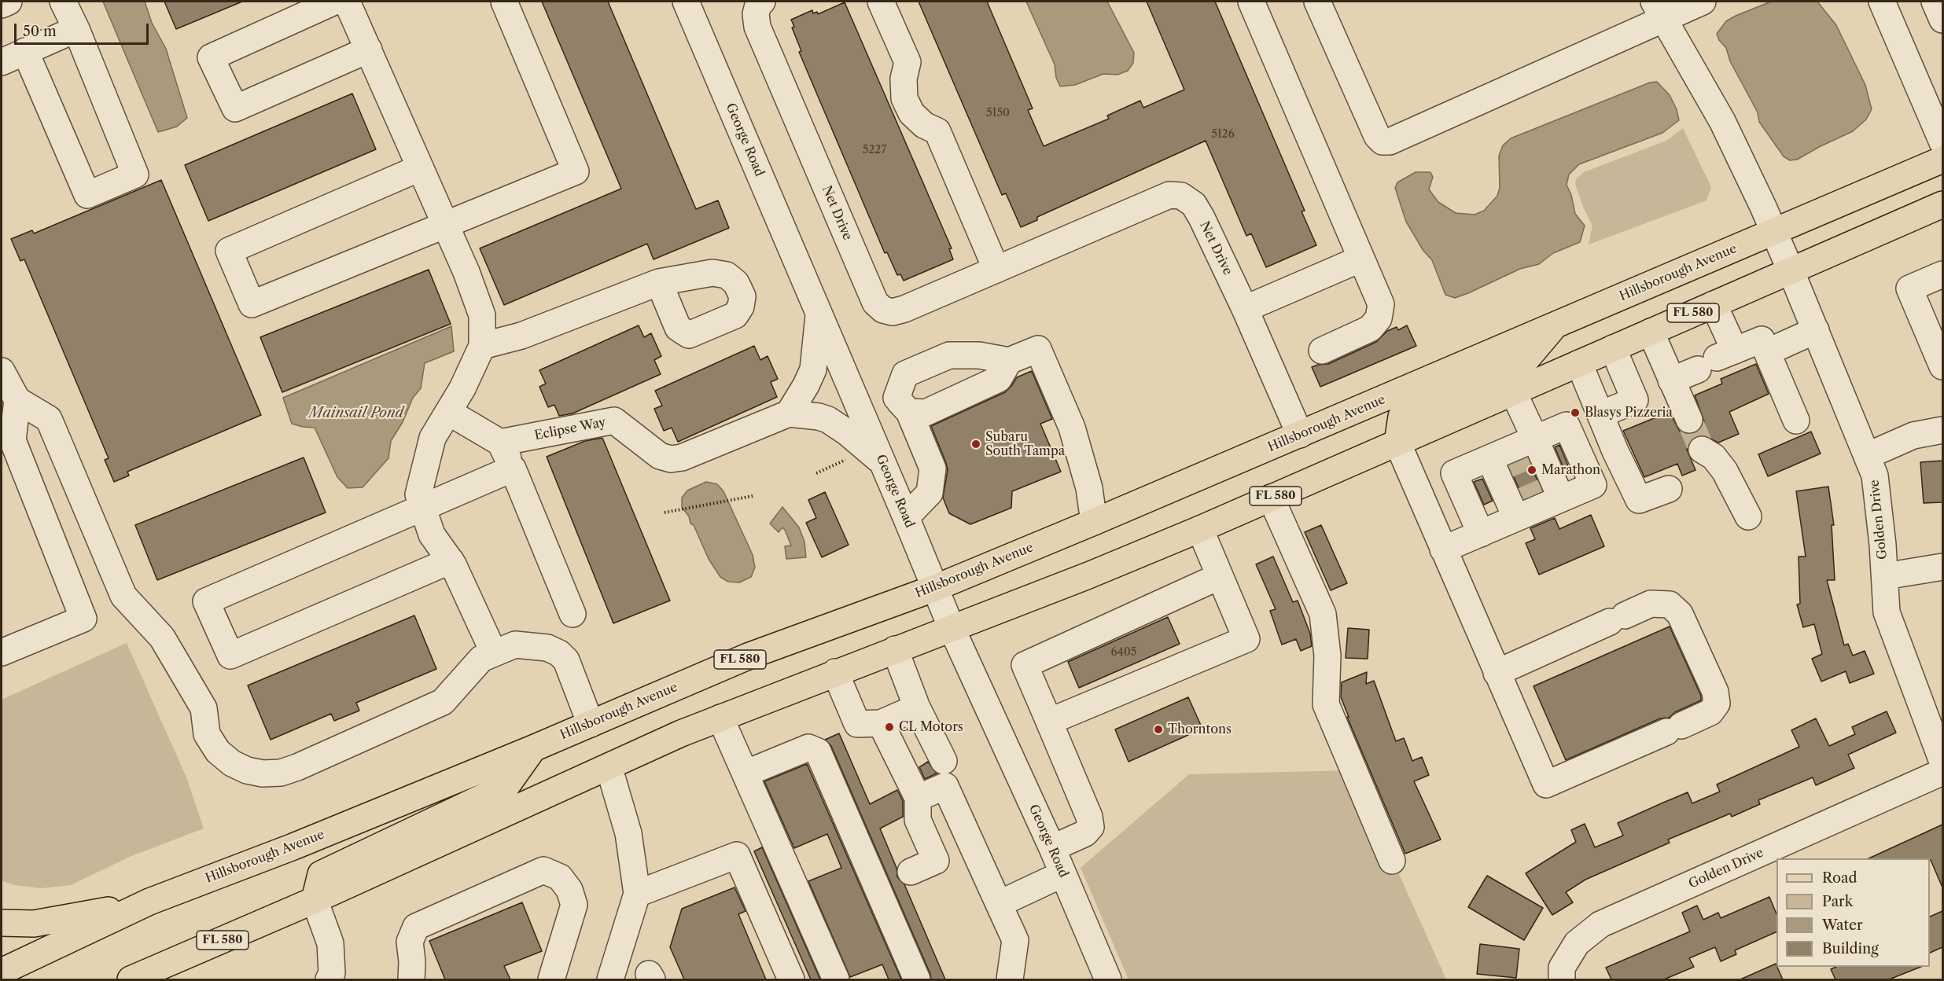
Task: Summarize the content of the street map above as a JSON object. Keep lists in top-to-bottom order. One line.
{"streets":{"main road":["Hillsborough Avenue","FL 580"],"street":["George Road","Net Drive","Eclipse Way","Golden Drive"]},"crossings":[["George Road","Hillsborough Avenue"],["George Road","FL 580"],["Net Drive","Hillsborough Avenue"],["Hillsborough Avenue","Golden Drive"],["FL 580","Golden Drive"]],"water":["Mainsail Pond"],"places":["Blasys Pizzeria","Subaru South Tampa","Marathon","CL Motors","Thorntons"],"house_numbers":["5150","5126","5227","6405"],"legend":["Road","Park","Water","Building"],"scale_bar":"50 m"}
